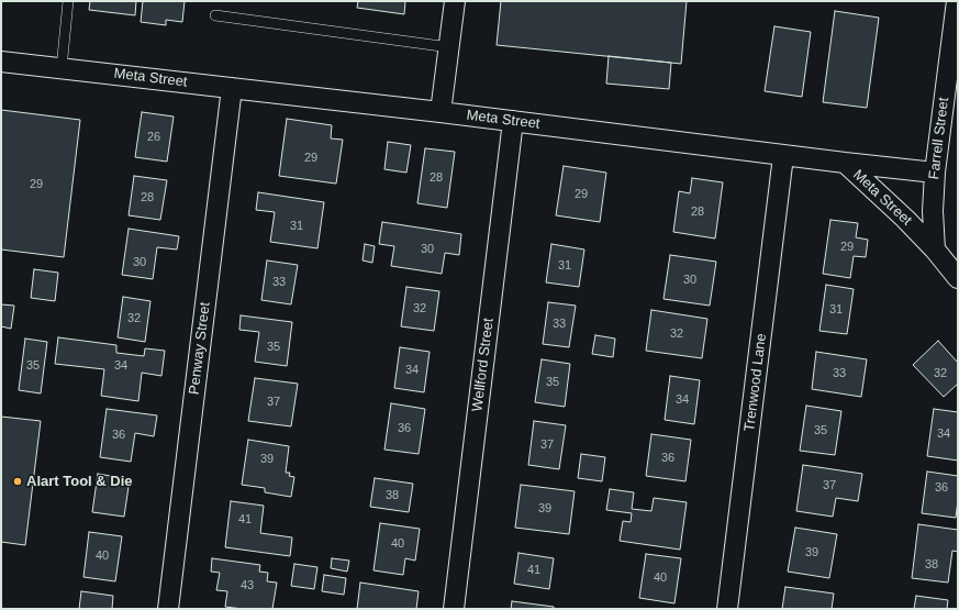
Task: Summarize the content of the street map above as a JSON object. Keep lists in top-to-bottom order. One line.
{"streets":{"street":["Meta Street","Farrell Street","Penway Street","Wellford Street","Trenwood Lane"]},"crossings":[["Meta Street","Farrell Street"],["Meta Street","Penway Street"],["Meta Street","Wellford Street"],["Meta Street","Trenwood Lane"]],"places":["Alart Tool & Die"],"house_numbers":["26","29","28","29","29","28","28","31","29","30","30","31","30","33","32","31","32","33","32","35","35","34","34","33","32","35","34","37","36","35","34","36","37","36","39","37","36","38","39","41","40","39","40","38","41","40","43"]}
